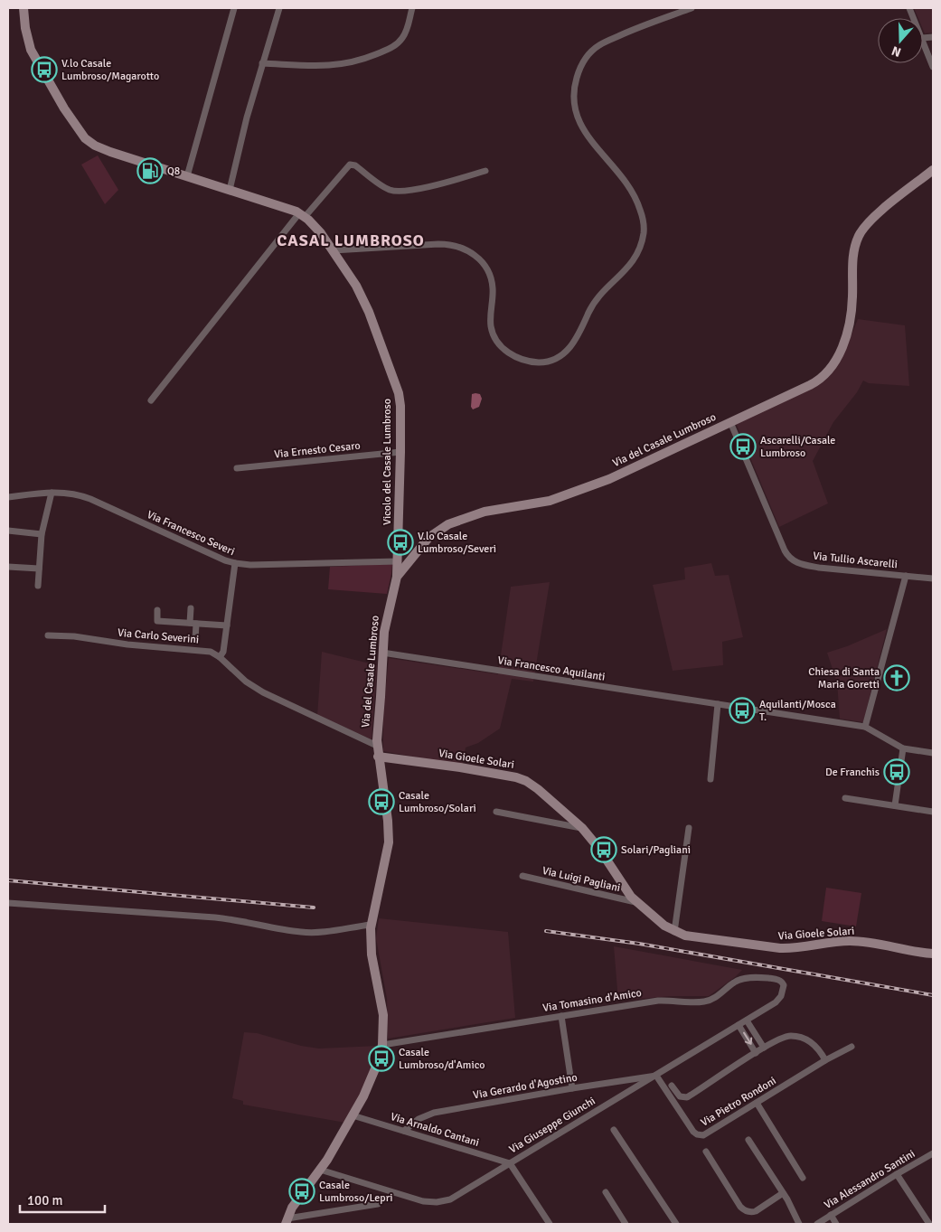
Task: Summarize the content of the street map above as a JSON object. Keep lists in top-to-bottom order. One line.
{"streets":{"street":["Via del Casale Lumbroso","Via Ernesto Cesaro","Vicolo del Casale Lumbroso","Via Francesco Severi","Via Tullio Ascarelli","Via Carlo Severini","Via Francesco Aquilanti","Via Gioele Solari","Via Luigi Pagliani","Via Tomasino d'Amico","Via Gerardo d'Agostino","Via Pietro Rondoni","Via Giuseppe Giunchi","Via Arnaldo Cantani","Via Alessandro Santini"]},"crossings":[["Via del Casale Lumbroso","Vicolo del Casale Lumbroso"],["Via del Casale Lumbroso","Via Tullio Ascarelli"],["Via del Casale Lumbroso","Via Carlo Severini"],["Via del Casale Lumbroso","Via Francesco Aquilanti"],["Via del Casale Lumbroso","Via Gioele Solari"],["Via del Casale Lumbroso","Via Tomasino d'Amico"],["Via del Casale Lumbroso","Via Giuseppe Giunchi"],["Via del Casale Lumbroso","Via Arnaldo Cantani"],["Via Ernesto Cesaro","Vicolo del Casale Lumbroso"],["Vicolo del Casale Lumbroso","Via Francesco Severi"],["Via Gioele Solari","Via Luigi Pagliani"],["Via Tomasino d'Amico","Via Giuseppe Giunchi"],["Via Gerardo d'Agostino","Via Pietro Rondoni"],["Via Gerardo d'Agostino","Via Giuseppe Giunchi"],["Via Gerardo d'Agostino","Via Arnaldo Cantani"],["Via Pietro Rondoni","Via Giuseppe Giunchi"],["Via Giuseppe Giunchi","Via Arnaldo Cantani"]],"districts":["CASAL LUMBROSO"],"places":{"bus stop":["V.lo Casale Lumbroso/Magarotto","Ascarelli/Casale Lumbroso","V.lo Casale Lumbroso/Severi","Aquilanti/Mosca T.","De Franchis","Casale Lumbroso/Solari","Solari/Pagliani","Casale Lumbroso/d'Amico","Casale Lumbroso/Lepri"],"fuel station":["Q8"],"church":["Chiesa di Santa Maria Goretti"]},"scale_bar":"100 m","north":"bottom"}
